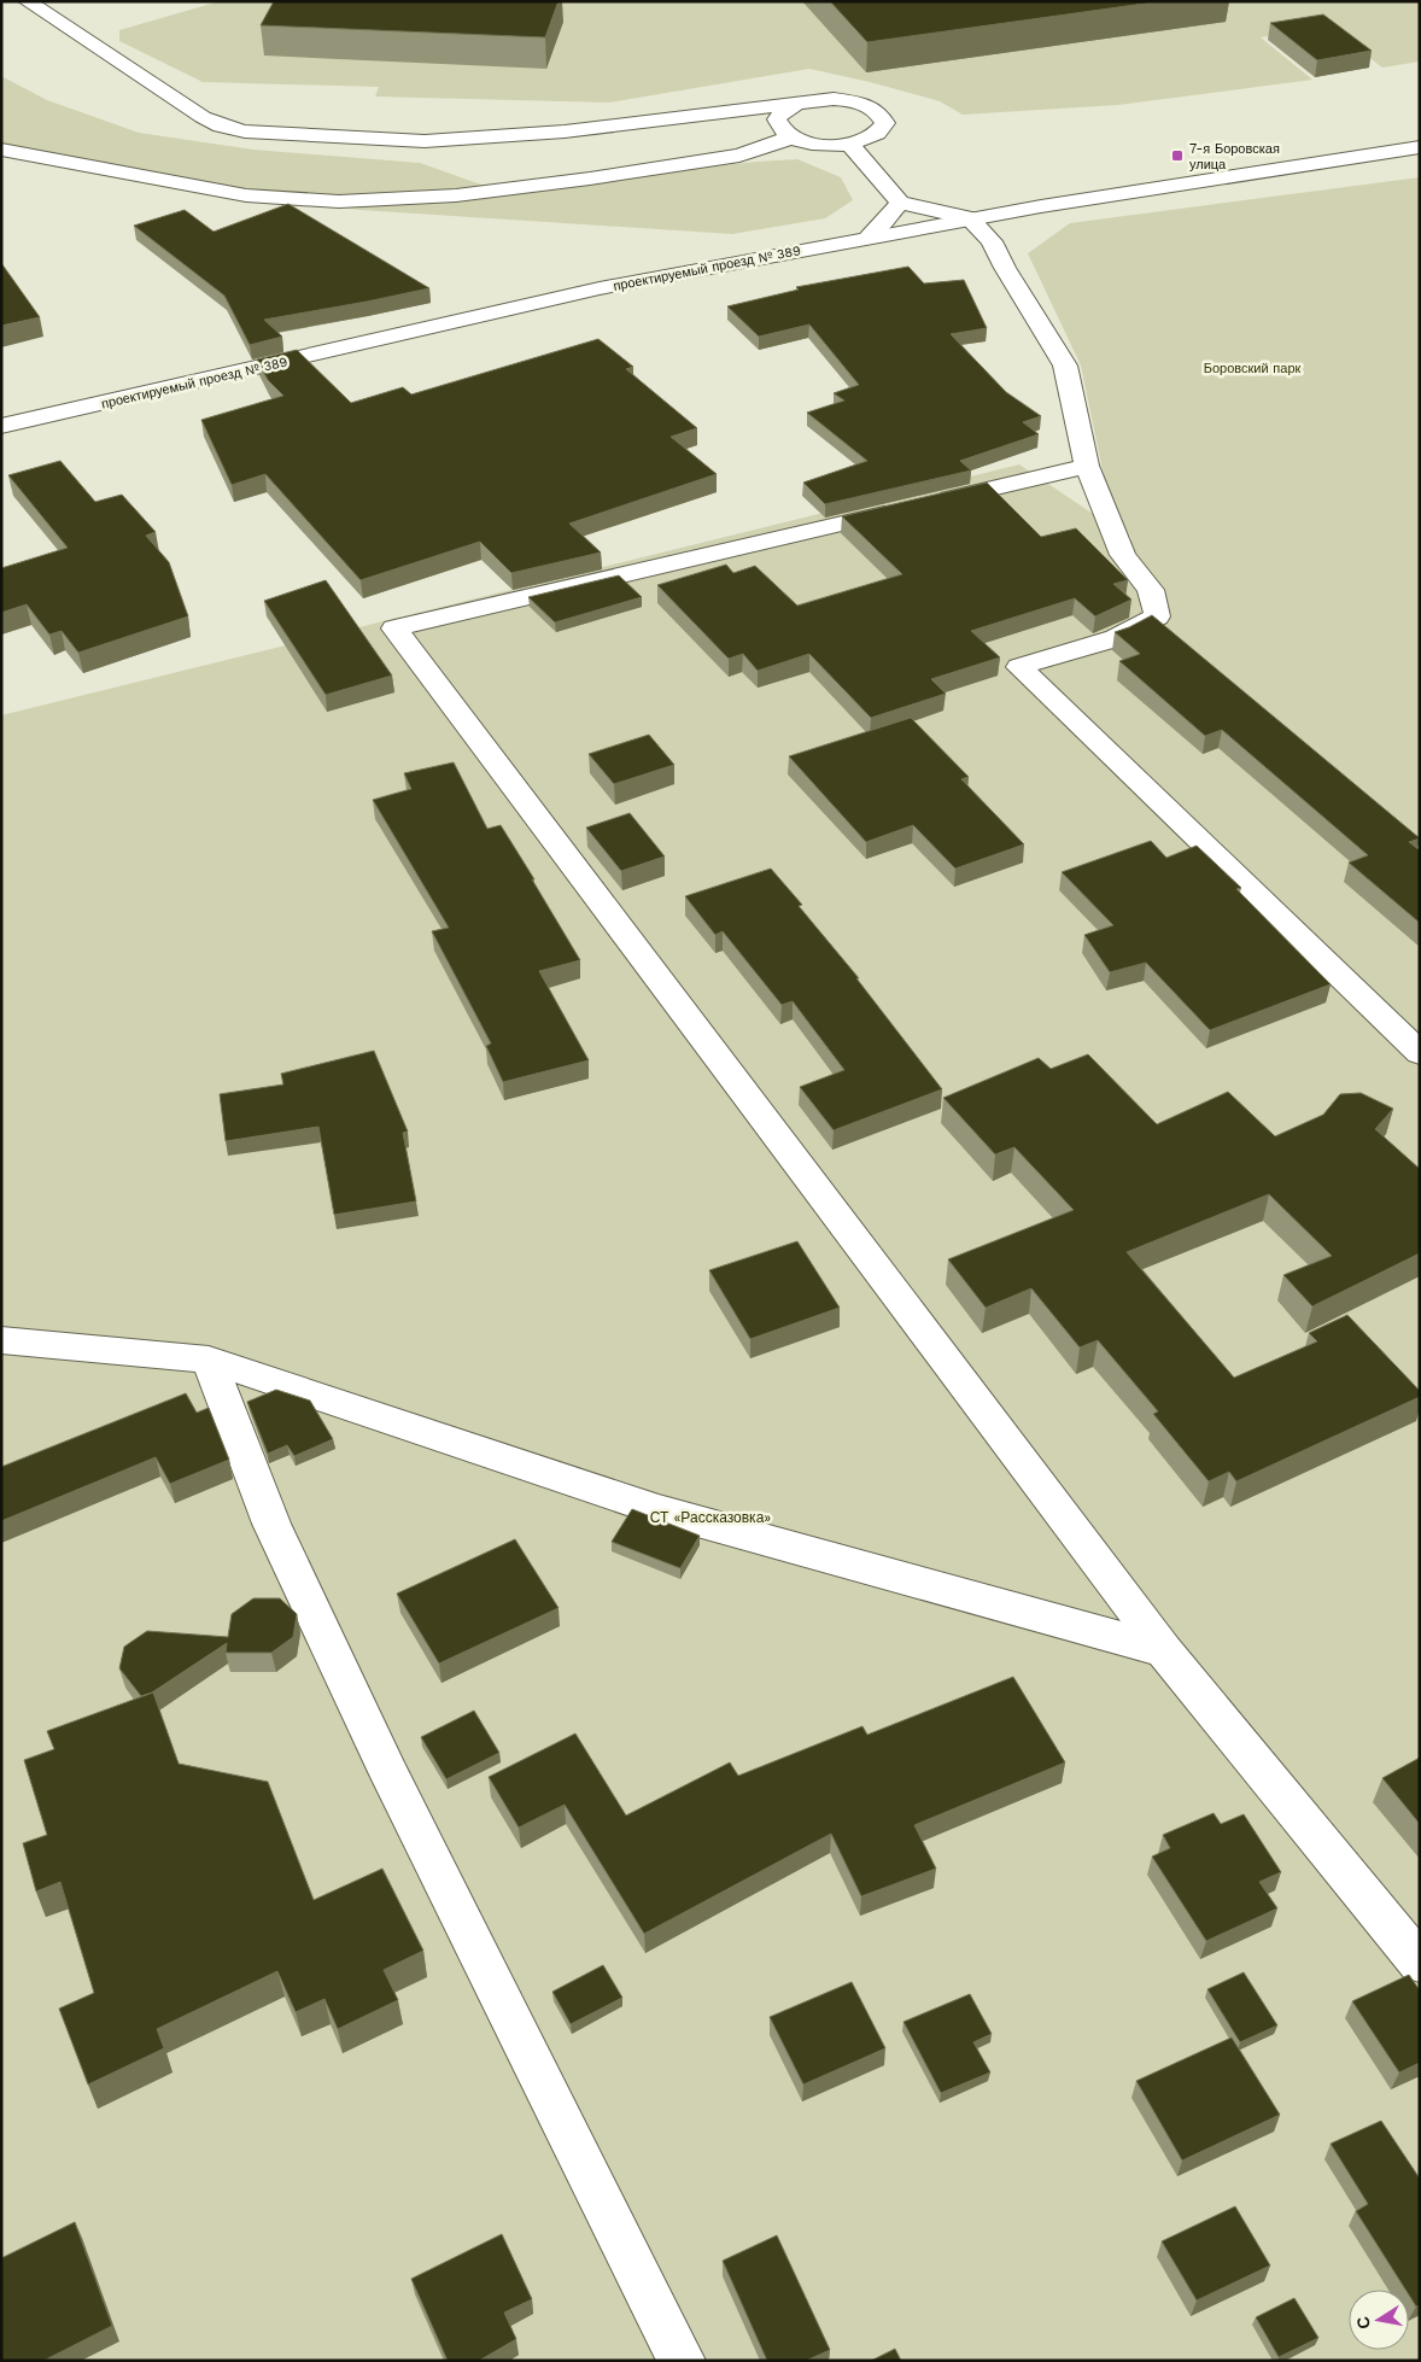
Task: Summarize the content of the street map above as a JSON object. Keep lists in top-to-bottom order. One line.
{"streets":{"street":["проектируемый проезд № 389"]},"parks":["Боровский парк","СТ «Рассказовка»"],"places":{"transit":["7-я Боровская улица"]},"north":"left"}
